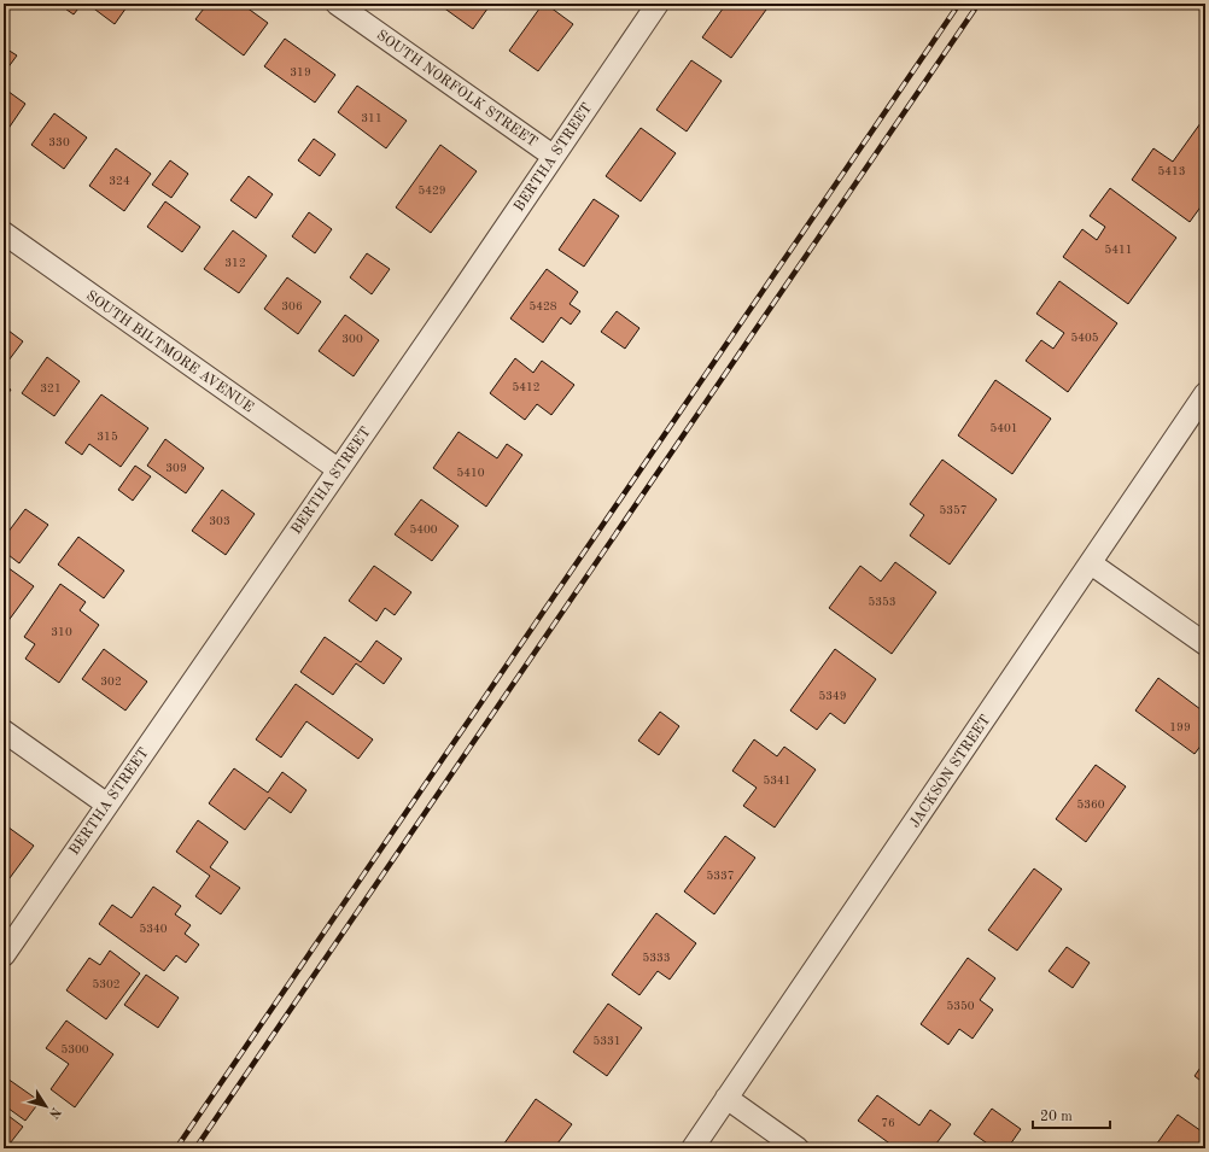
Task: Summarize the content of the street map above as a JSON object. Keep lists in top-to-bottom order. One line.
{"streets":{"street":["SOUTH NORFOLK STREET","BERTHA STREET","SOUTH BILTMORE AVENUE","JACKSON STREET"]},"crossings":[["SOUTH NORFOLK STREET","BERTHA STREET"],["BERTHA STREET","SOUTH BILTMORE AVENUE"]],"house_numbers":["319","311","330","5413","324","5429","5411","312","306","5428","5405","300","5412","321","5401","315","309","5410","5357","303","5400","5353","310","302","5349","199","5341","5360","5337","5340","5333","5302","5350","5331","5300","76"],"scale_bar":"20 m","north":"bottom right"}
